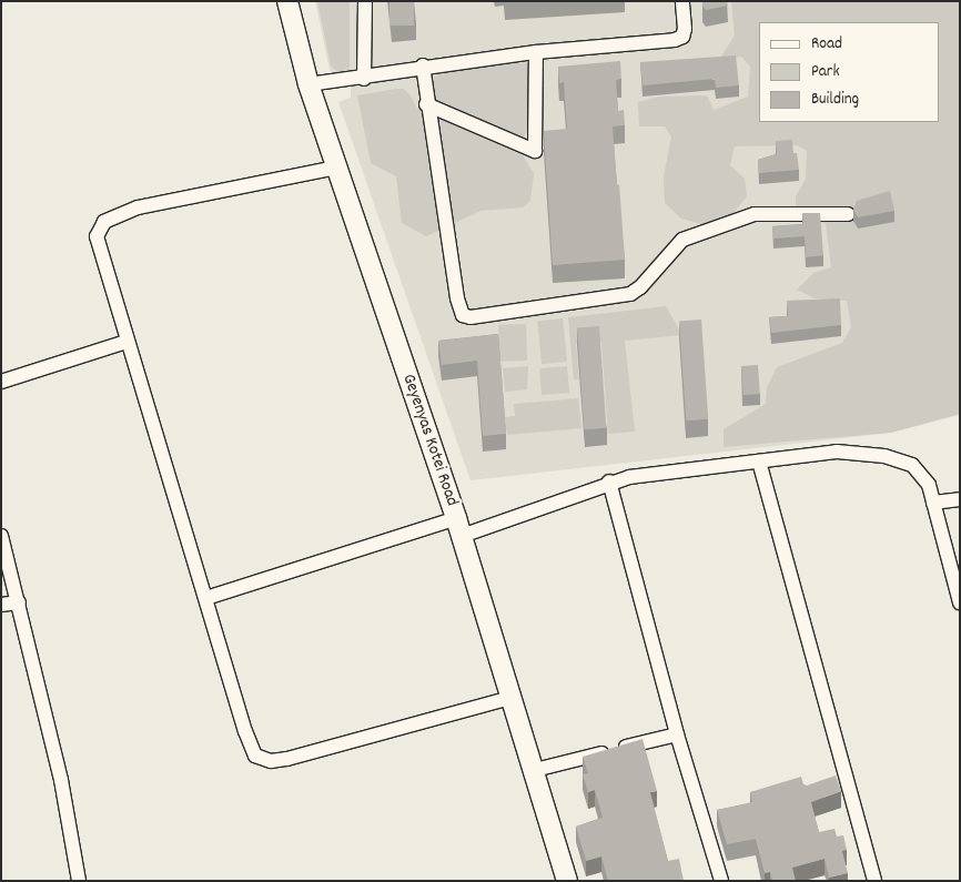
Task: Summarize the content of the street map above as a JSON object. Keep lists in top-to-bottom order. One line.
{"streets":{"street":["Geyenyas Kotei Road"]},"legend":["Road","Park","Building"]}
